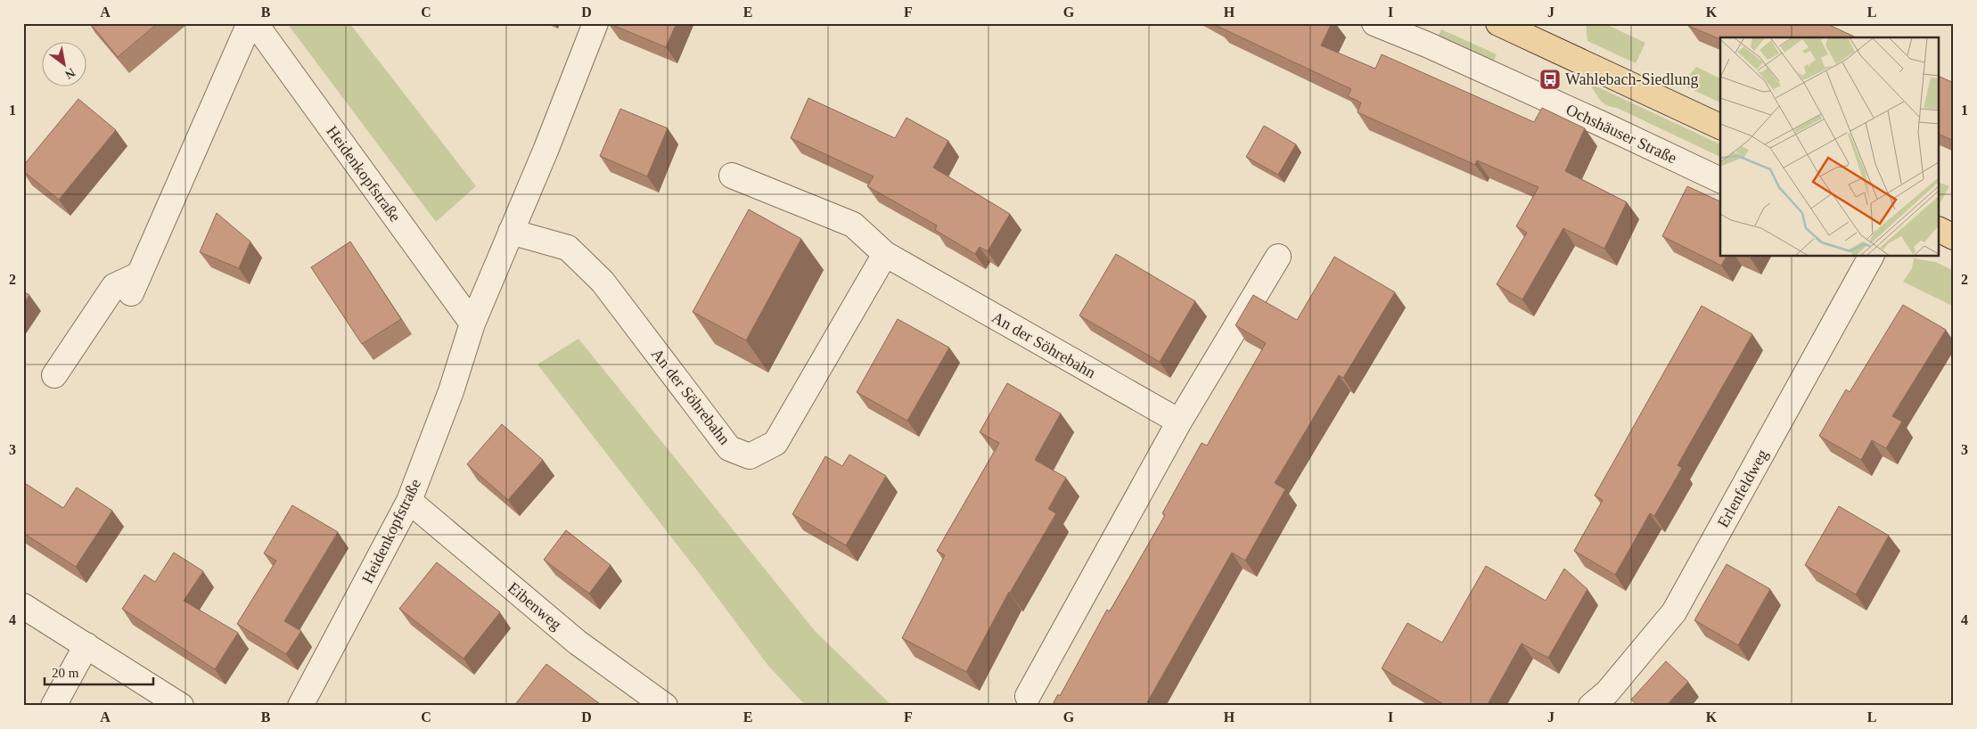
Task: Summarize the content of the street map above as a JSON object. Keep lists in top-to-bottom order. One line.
{"streets":{"street":["Ochshäuser Straße","Heidenkopfstraße","An der Söhrebahn","Erlenfeldweg","Eibenweg"]},"crossings":[["Heidenkopfstraße","An der Söhrebahn"],["Heidenkopfstraße","Eibenweg"]],"places":{"bus stop":["Wahlebach-Siedlung"]},"scale_bar":"20 m","north":"bottom right","grid":{"columns":["A","B","C","D","E","F","G","H","I","J","K","L"],"rows":["1","2","3","4"]}}
